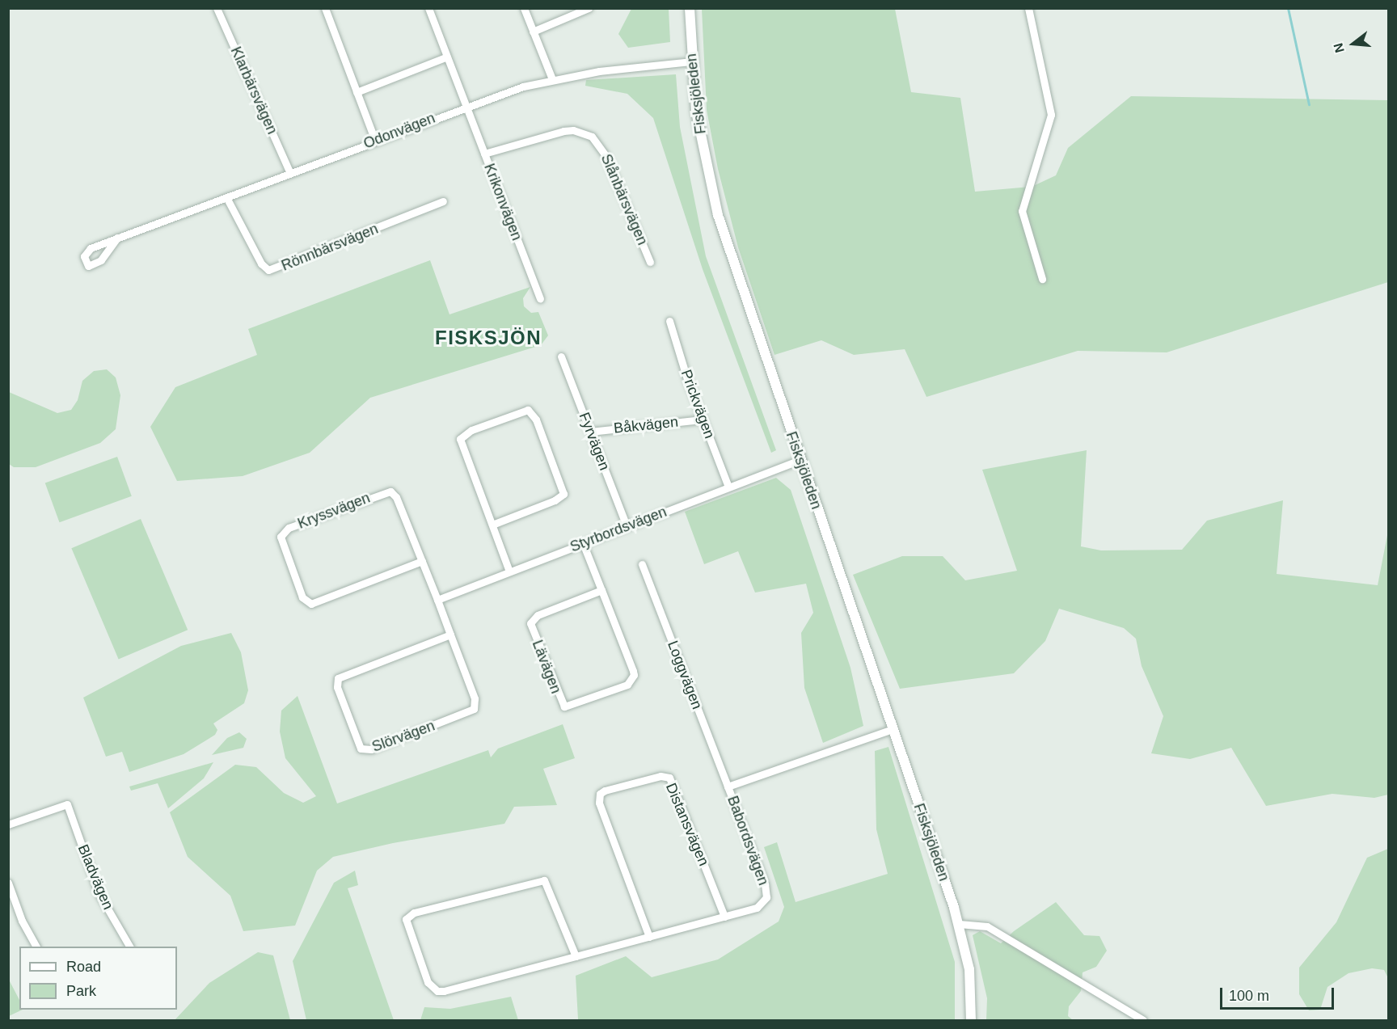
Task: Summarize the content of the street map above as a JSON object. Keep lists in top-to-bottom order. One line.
{"streets":{"street":["Klarbärsvägen","Fisksjöleden","Odonvägen","Slånbärsvägen","Krikonvägen","Rönnbärsvägen","Prickvägen","Båkvägen","Fyrvägen","Kryssvägen","Styrbordsvägen","Lävägen","Loggvägen","Slörvägen","Distansvägen","Babordsvägen","Bladvägen"]},"crossings":[["Klarbärsvägen","Odonvägen"],["Fisksjöleden","Odonvägen"],["Fisksjöleden","Styrbordsvägen"],["Fisksjöleden","Babordsvägen"],["Odonvägen","Krikonvägen"],["Odonvägen","Rönnbärsvägen"],["Slånbärsvägen","Krikonvägen"],["Prickvägen","Båkvägen"],["Prickvägen","Styrbordsvägen"],["Båkvägen","Fyrvägen"],["Fyrvägen","Styrbordsvägen"],["Kryssvägen","Styrbordsvägen"],["Kryssvägen","Slörvägen"],["Styrbordsvägen","Lävägen"],["Styrbordsvägen","Slörvägen"],["Loggvägen","Babordsvägen"],["Distansvägen","Babordsvägen"]],"districts":["FISKSJÖN"],"legend":["Road","Park"],"scale_bar":"100 m","north":"left"}
